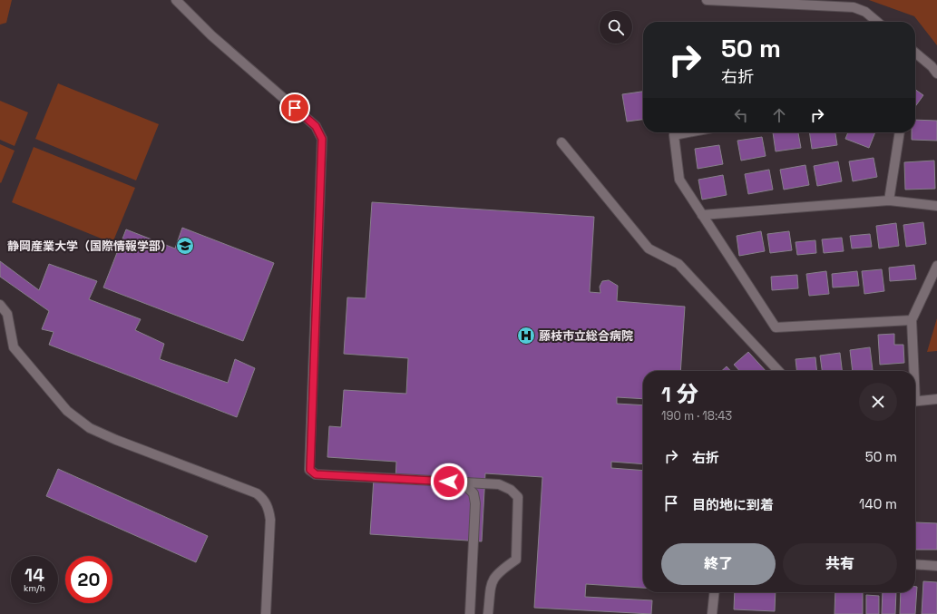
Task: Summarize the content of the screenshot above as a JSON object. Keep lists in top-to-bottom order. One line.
{"places":{"school or university":["静岡産業大学（国際情報学部）"],"hospital":["藤枝市立総合病院"]},"page":{"turn":["50 m","右折"],"heading":["1 分","190 m · 18:43"],"list":[{"name":"右折","value":"50 m"},{"name":"目的地に到着","value":"140 m"}],"buttons":["終了","共有"],"speed":"14 km/h","limit":"20"}}
